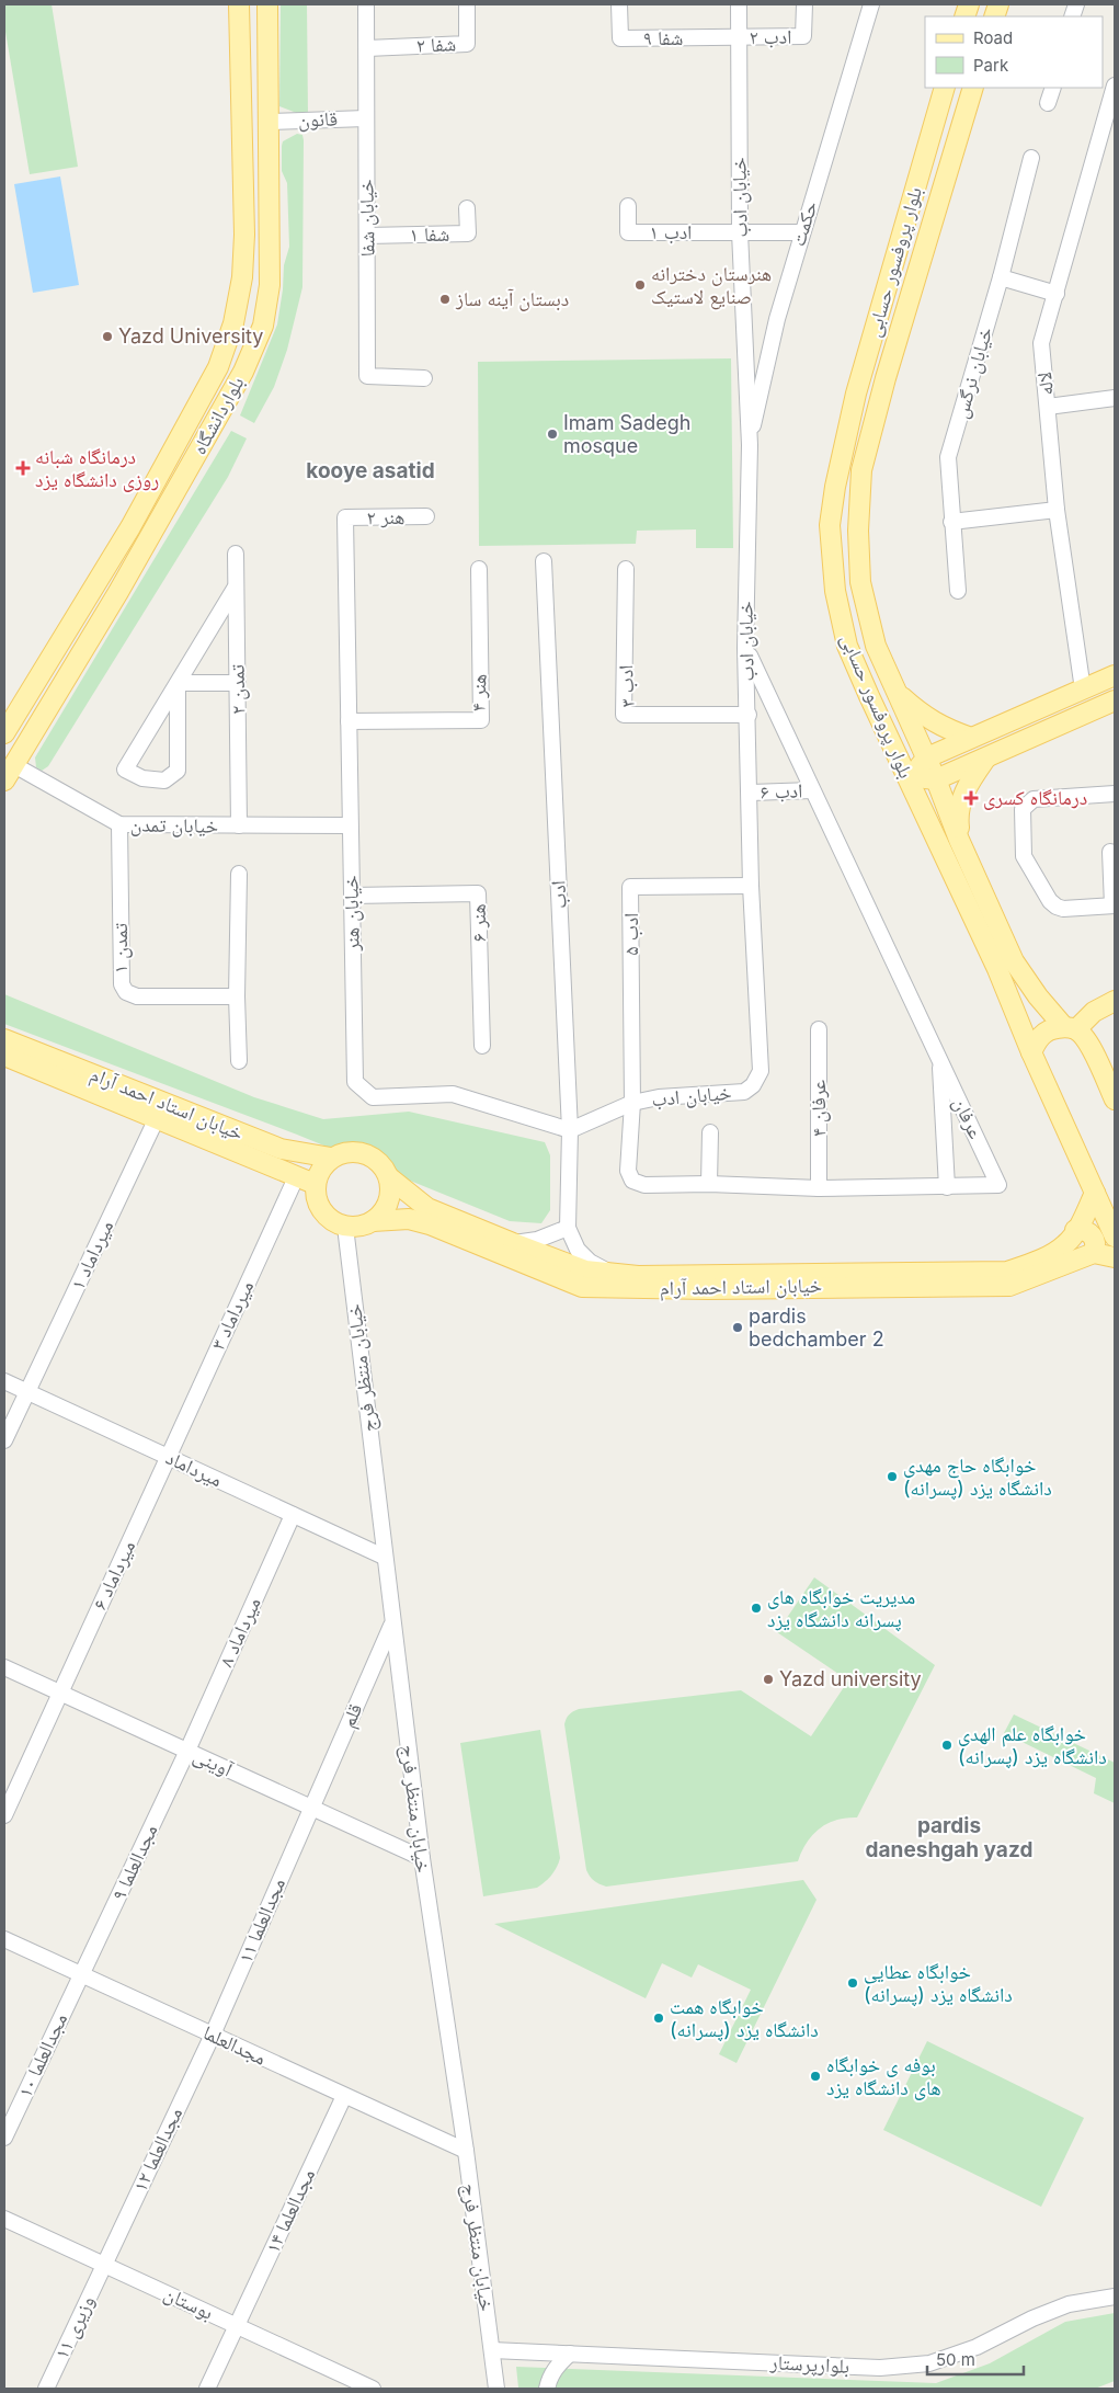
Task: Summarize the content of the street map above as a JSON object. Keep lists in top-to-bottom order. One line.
{"streets":{"main road":["بلوار پروفسور حسابی","بلواردانشگاه","خیابان استاد احمد آرام"],"street":["ادب ۲","شفا ۹","شفا ۲","قانون","خیابان ادب","خیابان شفا","حکمت","ادب ۱","شفا ۱","خیابان نرگس","لاله","هنر ۲","ادب ۳","تمدن ۲","هنر ۴","ادب ۶","خیابان تمدن","ادب","خیابان هنر","هنر ۶","ادب ۵","تمدن ۱","عرفان ۴","عرفان","میرداماد ۱","میرداماد ۳","خیابان منتظر فرج","میرداماد","میرداماد ۶","میرداماد ۸","قلم","آوینی","مجدالعلما ۹","مجدالعلما ۱۱","مجدالعلما","مجدالعلما ۱۰","مجدالعلما ۱۲","مجدالعلما ۱۴","بوستان","وزیری ۱۱","بلوارپرستار"]},"crossings":[["ادب ۲","شفا ۹"],["ادب ۲","خیابان ادب"],["شفا ۹","خیابان ادب"],["شفا ۲","خیابان شفا"],["قانون","خیابان شفا"],["قانون","بلواردانشگاه"],["خیابان ادب","حکمت"],["خیابان ادب","ادب ۱"],["خیابان ادب","ادب ۳"],["خیابان ادب","ادب ۶"],["خیابان ادب","ادب"],["خیابان ادب","خیابان هنر"],["خیابان ادب","ادب ۵"],["خیابان ادب","عرفان"],["خیابان شفا","شفا ۱"],["بلوار پروفسور حسابی","خیابان استاد احمد آرام"],["بلواردانشگاه","خیابان تمدن"],["هنر ۲","خیابان هنر"],["تمدن ۲","خیابان تمدن"],["هنر ۴","خیابان هنر"],["ادب ۶","عرفان"],["خیابان تمدن","خیابان هنر"],["خیابان تمدن","تمدن ۱"],["ادب","خیابان هنر"],["خیابان هنر","هنر ۶"],["ادب ۵","عرفان"],["خیابان استاد احمد آرام","میرداماد ۱"],["خیابان استاد احمد آرام","میرداماد ۳"],["خیابان استاد احمد آرام","خیابان منتظر فرج"],["عرفان ۴","عرفان"],["میرداماد ۱","میرداماد"],["میرداماد ۳","میرداماد"],["میرداماد ۳","میرداماد ۶"],["خیابان منتظر فرج","میرداماد"],["خیابان منتظر فرج","قلم"],["خیابان منتظر فرج","آوینی"],["خیابان منتظر فرج","مجدالعلما"],["خیابان منتظر فرج","بلوارپرستار"],["میرداماد","میرداماد ۶"],["میرداماد","میرداماد ۸"],["میرداماد ۶","آوینی"],["میرداماد ۸","آوینی"],["میرداماد ۸","مجدالعلما ۹"],["قلم","آوینی"],["قلم","مجدالعلما ۱۱"],["آوینی","مجدالعلما ۹"],["آوینی","مجدالعلما ۱۱"],["مجدالعلما ۹","مجدالعلما"],["مجدالعلما ۹","مجدالعلما ۱۰"],["مجدالعلما ۱۱","مجدالعلما"],["مجدالعلما ۱۱","مجدالعلما ۱۲"],["مجدالعلما","مجدالعلما ۱۰"],["مجدالعلما","مجدالعلما ۱۲"],["مجدالعلما","مجدالعلما ۱۴"],["مجدالعلما ۱۲","بوستان"],["مجدالعلما ۱۲","وزیری ۱۱"],["مجدالعلما ۱۴","بوستان"],["بوستان","وزیری ۱۱"]],"districts":["kooye asatid","pardis daneshgah yazd"],"places":{"other":["هنرستان دخترانه صنایع لاستیک","دبستان آینه ساز","Yazd University","Imam Sadegh mosque","pardis bedchamber 2","خوابگاه حاج مهدی (پسرانه) دانشگاه یزد","مدیریت خوابگاه های پسرانه دانشگاه یزد","Yazd university","خوابگاه علم الهدی (پسرانه) دانشگاه یزد","خوابگاه عطایی (پسرانه) دانشگاه یزد","خوابگاه همت (پسرانه) دانشگاه یزد","بوفه ی خوابگاه های دانشگاه یزد"],"health":["درمانگاه شبانه روزی دانشگاه یزد","درمانگاه کسری"]},"legend":["Road","Park"],"scale_bar":"50 m"}
